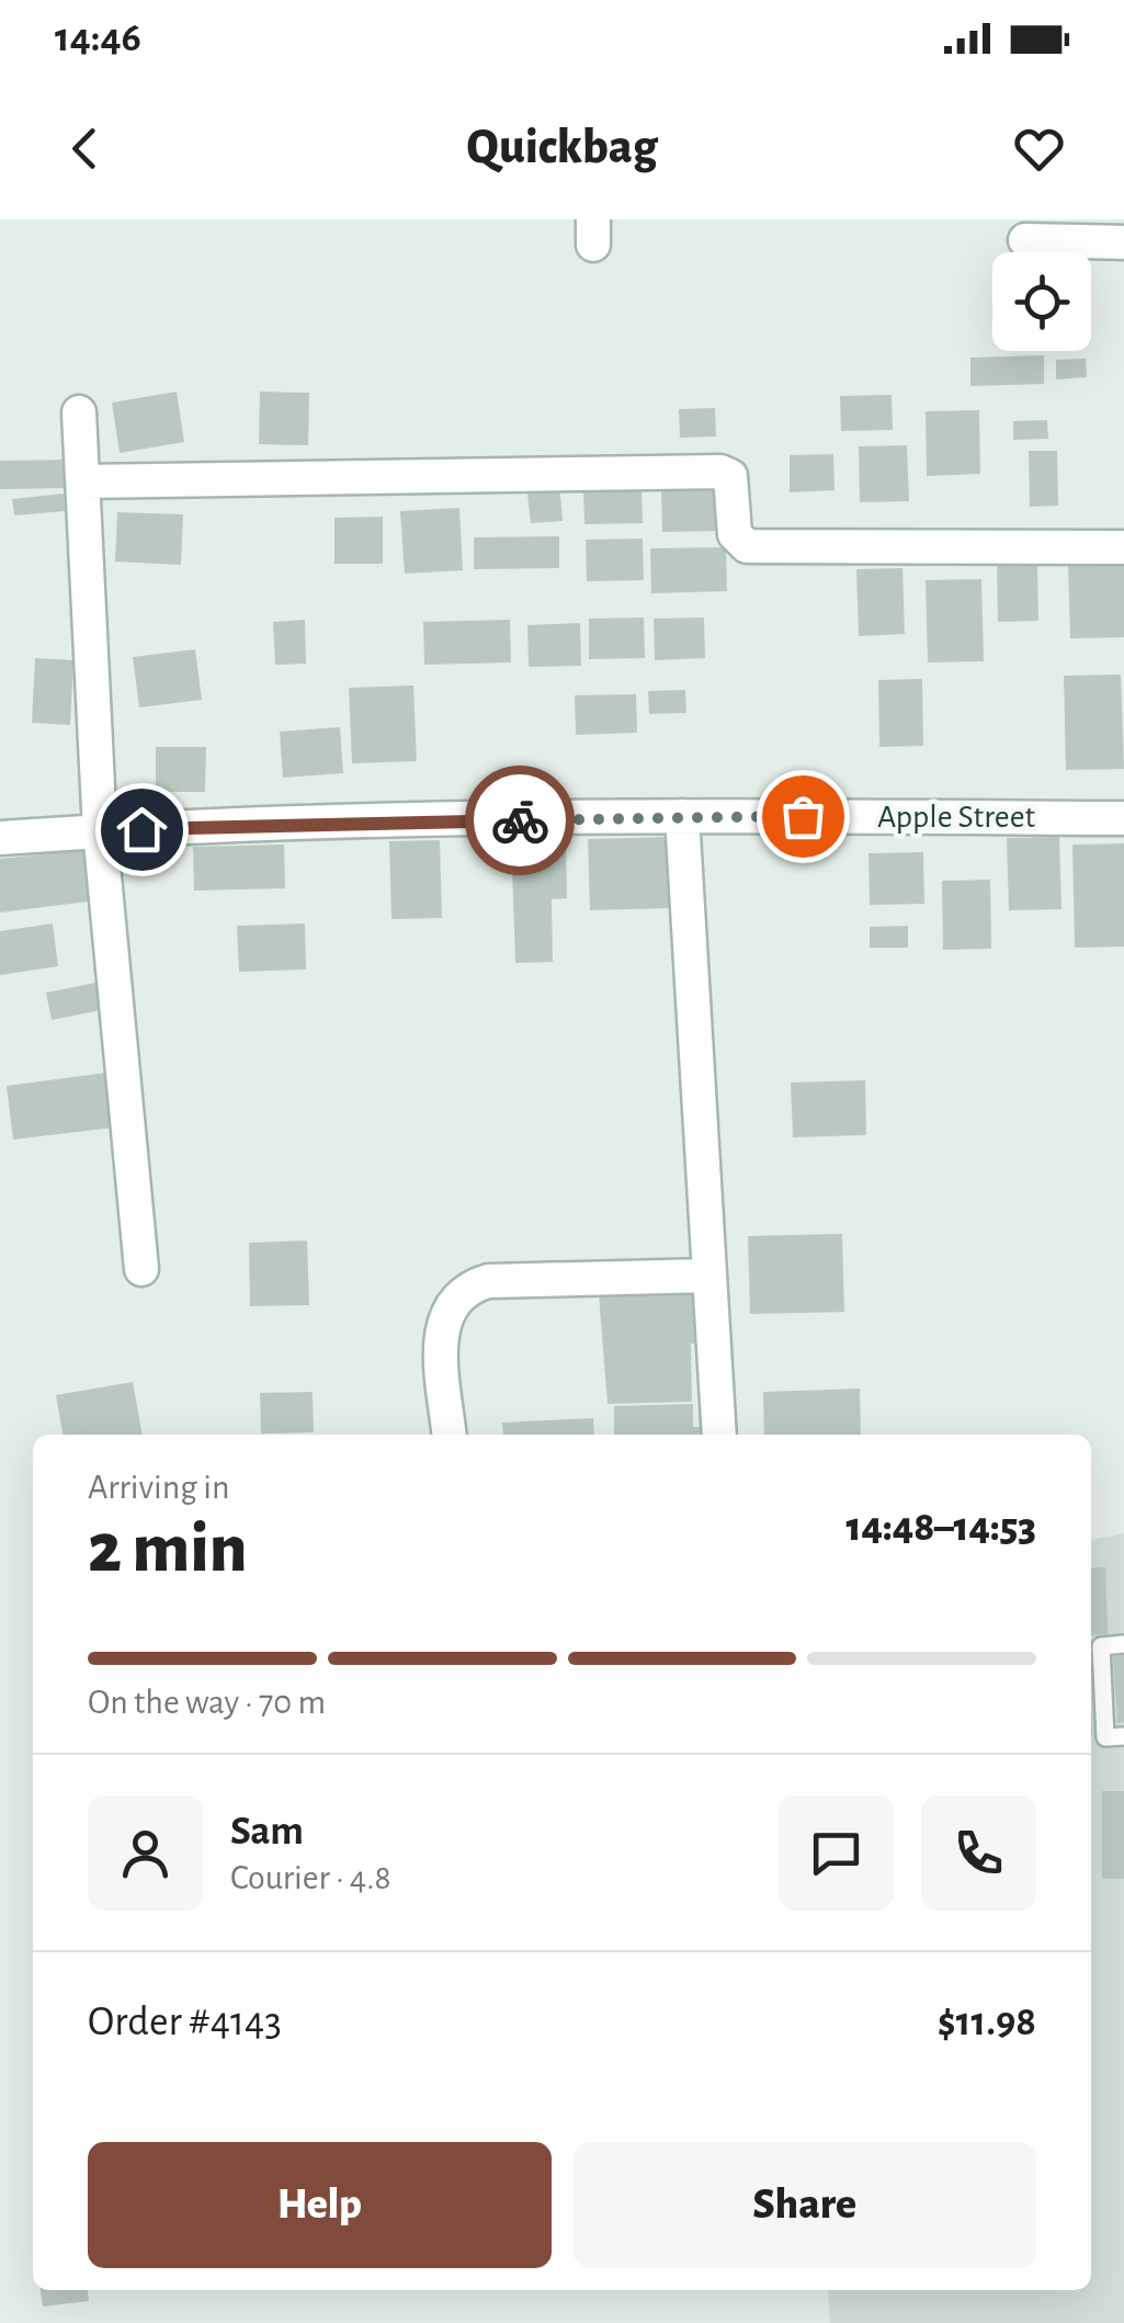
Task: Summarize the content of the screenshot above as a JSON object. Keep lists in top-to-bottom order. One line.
{"streets":{"street":["Apple Street"]},"page":{"status":"14:46","header":"Quickbag","heading":["2 min","Arriving in","14:48–14:53"],"panel":["Sam","Courier · 4.8","Order #4143","$11.98"],"bar":"On the way · 70 m","buttons":["Help","Share"]}}
